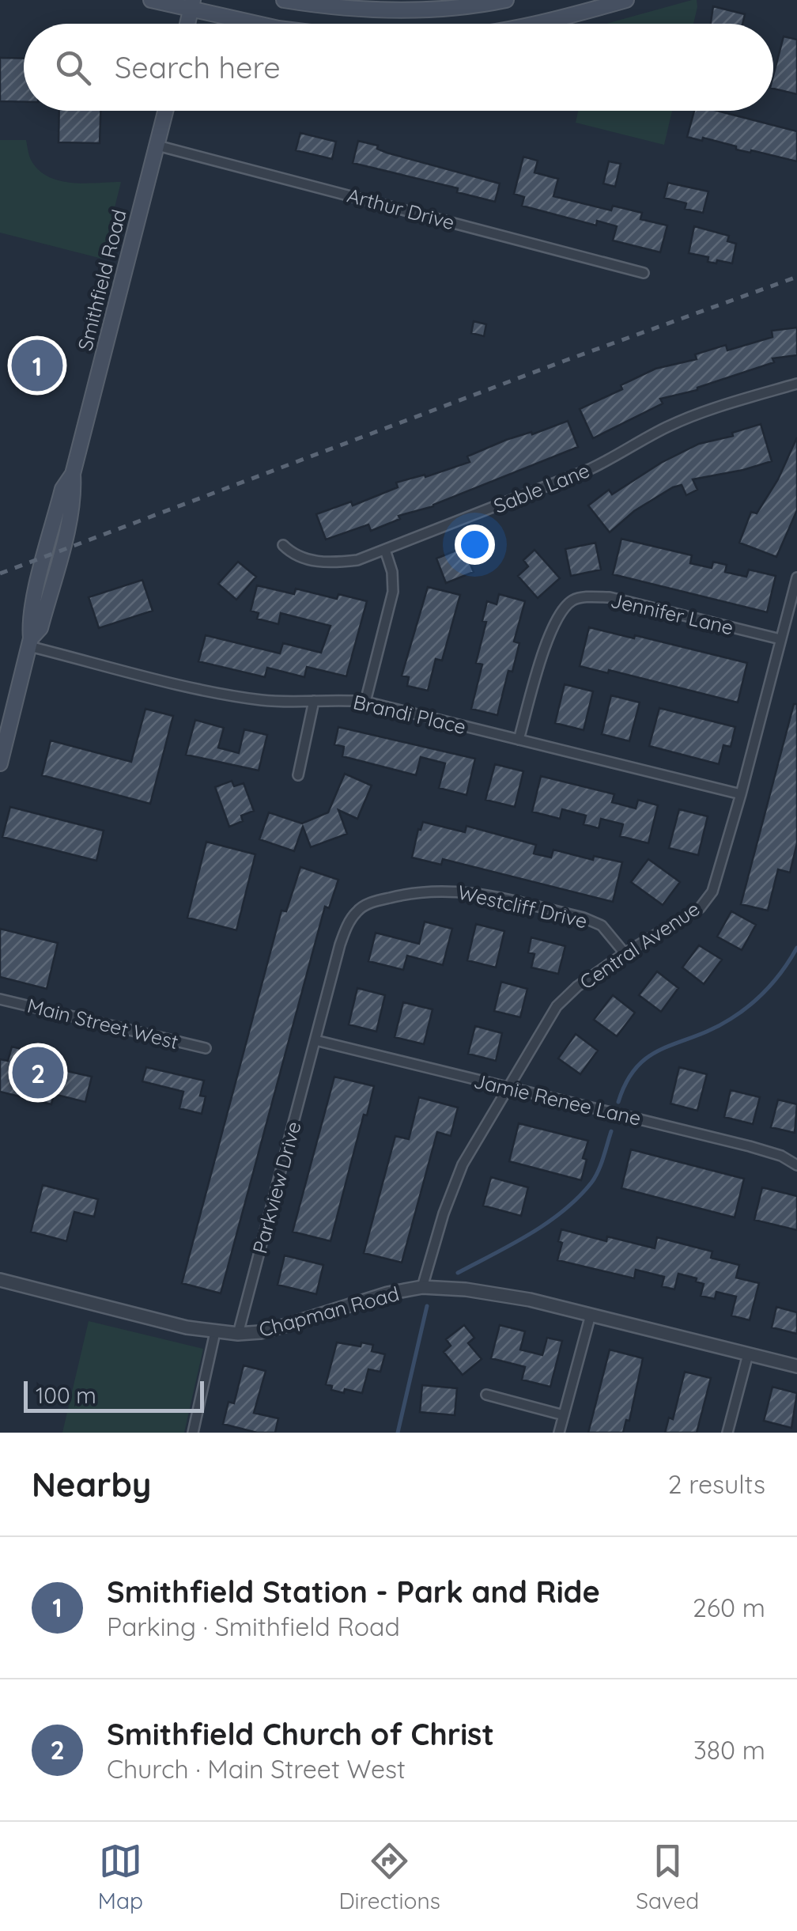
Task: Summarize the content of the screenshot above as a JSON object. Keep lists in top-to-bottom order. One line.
{"streets":{"main road":["Smithfield Road"],"street":["Arthur Drive","Sable Lane","Jennifer Lane","Brandi Place","Westcliff Drive","Central Avenue","Main Street West","Jamie Renee Lane","Parkview Drive","Chapman Road"]},"crossings":[["Arthur Drive","Smithfield Road"],["Smithfield Road","Brandi Place"],["Jennifer Lane","Brandi Place"],["Jennifer Lane","Central Avenue"],["Brandi Place","Central Avenue"],["Westcliff Drive","Central Avenue"],["Westcliff Drive","Jamie Renee Lane"],["Westcliff Drive","Parkview Drive"],["Central Avenue","Jamie Renee Lane"],["Central Avenue","Chapman Road"],["Jamie Renee Lane","Parkview Drive"],["Parkview Drive","Chapman Road"]],"scale_bar":"100 m","page":{"search":"Search here","pins":["1","2"],"scale":"100 m","heading":["Nearby","2 results"],"list":[{"mark":"1","name":"Smithfield Station - Park and Ride","note":"Parking · Smithfield Road","value":"260 m"},{"mark":"2","name":"Smithfield Church of Christ","note":"Church · Main Street West","value":"380 m"}],"nav":["Map","Directions","Saved"]}}
